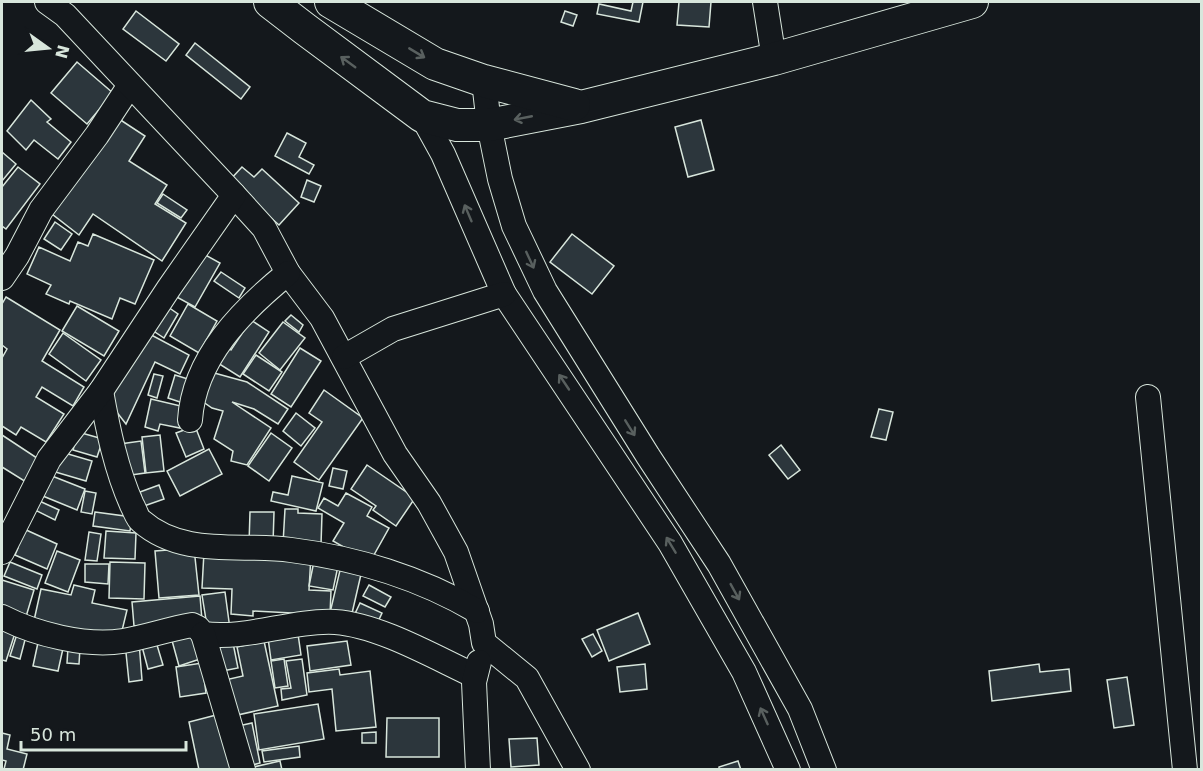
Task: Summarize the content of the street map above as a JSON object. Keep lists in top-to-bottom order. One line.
{"scale_bar":"50 m","north":"right"}
